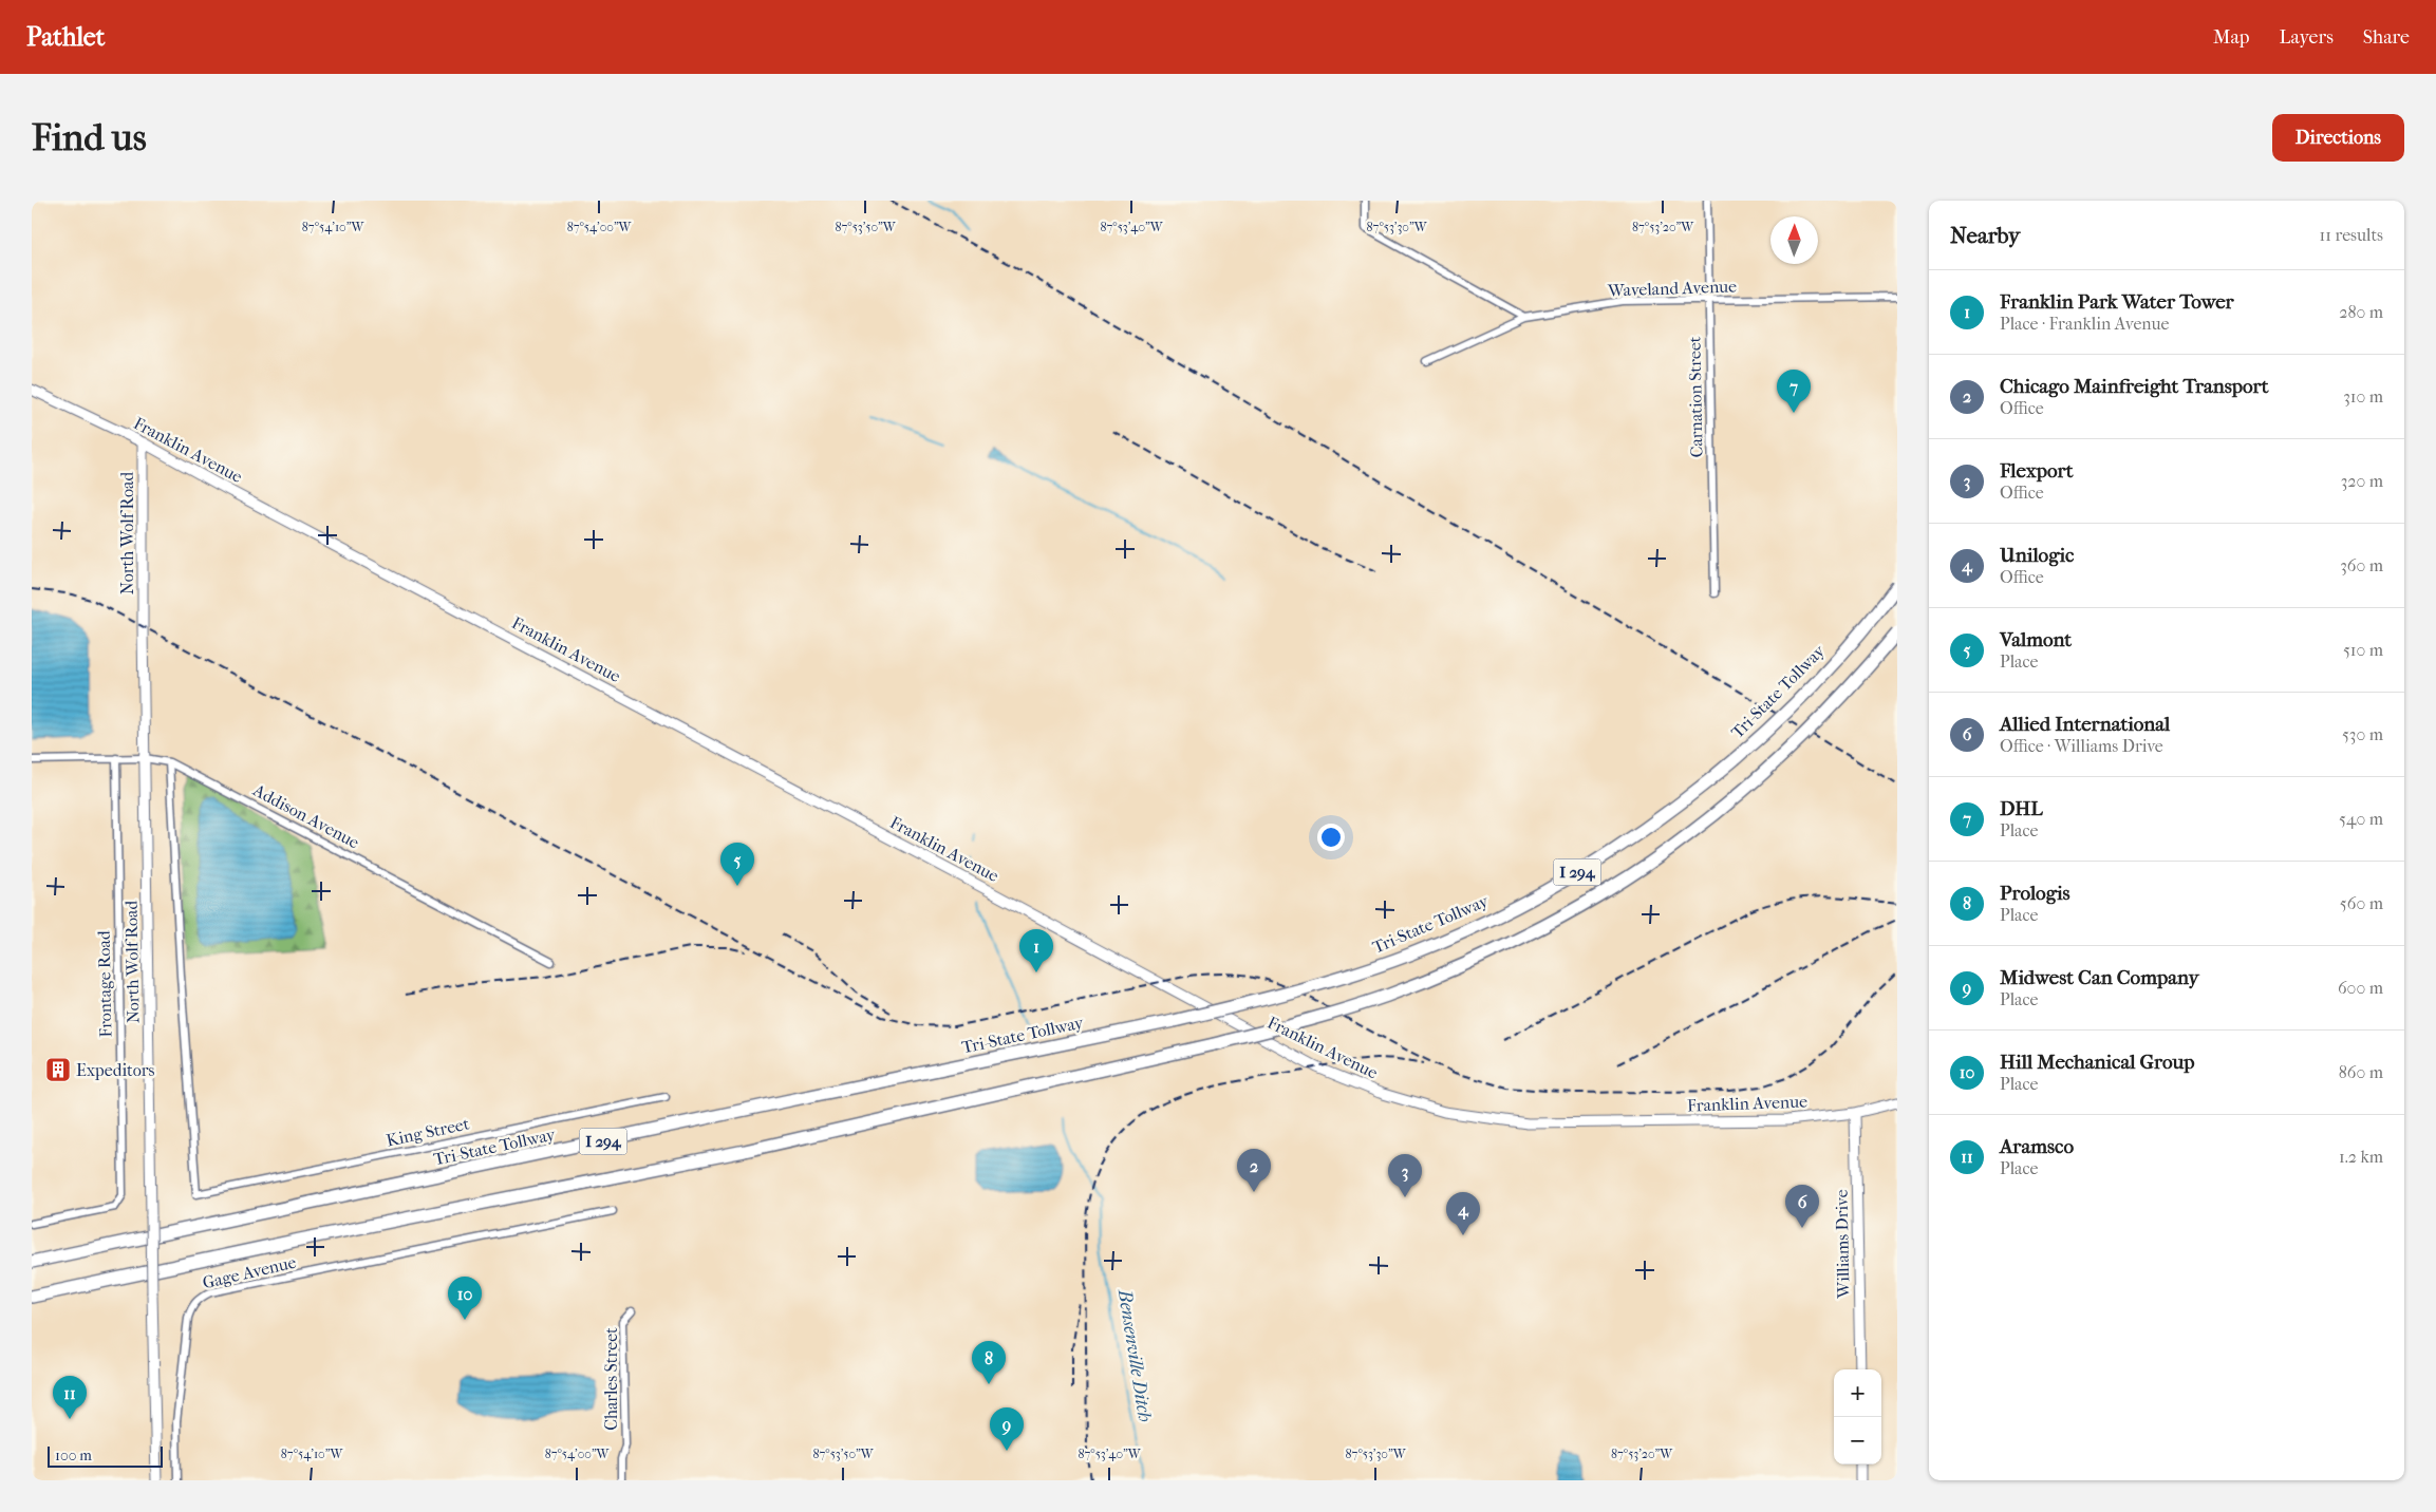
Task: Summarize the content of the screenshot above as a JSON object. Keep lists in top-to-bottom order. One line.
{"streets":{"highway":["Tri-State Tollway","I 294"],"main road":["Franklin Avenue","North Wolf Road","Williams Drive"],"street":["Waveland Avenue","Carnation Street","Addison Avenue","Frontage Road","King Street","Gage Avenue","Charles Street"]},"crossings":[["Waveland Avenue","Carnation Street"],["Franklin Avenue","North Wolf Road"],["Franklin Avenue","Williams Drive"],["North Wolf Road","Addison Avenue"],["Addison Avenue","Frontage Road"],["Addison Avenue","King Street"]],"water":["Bensenville Ditch"],"places":{"building":["Expeditors"]},"scale_bar":"100 m","north":"top","page":{"header":"Pathlet","nav":["Map","Layers","Share"],"buttons":"Directions","title":"Find us","heading":["Nearby","11 results"],"list":[{"mark":"1","name":"Franklin Park Water Tower","note":"Place · Franklin Avenue","value":"280 m"},{"mark":"2","name":"Chicago Mainfreight Transport","note":"Office","value":"310 m"},{"mark":"3","name":"Flexport","note":"Office","value":"320 m"},{"mark":"4","name":"Unilogic","note":"Office","value":"360 m"},{"mark":"5","name":"Valmont","note":"Place","value":"510 m"},{"mark":"6","name":"Allied International","note":"Office · Williams Drive","value":"530 m"},{"mark":"7","name":"DHL","note":"Place","value":"540 m"},{"mark":"8","name":"Prologis","note":"Place","value":"560 m"},{"mark":"9","name":"Midwest Can Company","note":"Place","value":"600 m"},{"mark":"10","name":"Hill Mechanical Group","note":"Place","value":"860 m"},{"mark":"11","name":"Aramsco","note":"Place","value":"1.2 km"}],"pins":["7","5","1","2","3","6","4","10","8","11","9"],"map_buttons":["+","−"],"scale":"100 m"},"coordinates":["87°54'10\"W","87°54'00\"W","87°53'50\"W","87°53'40\"W","87°53'30\"W","87°53'20\"W"]}
